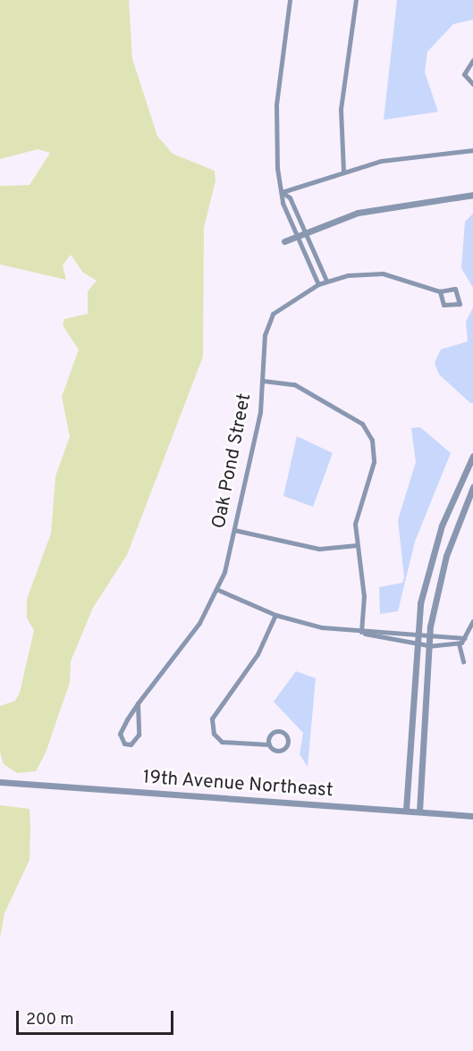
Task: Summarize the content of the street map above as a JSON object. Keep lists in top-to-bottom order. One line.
{"streets":{"street":["Oak Pond Street","19th Avenue Northeast"]},"scale_bar":"200 m"}
